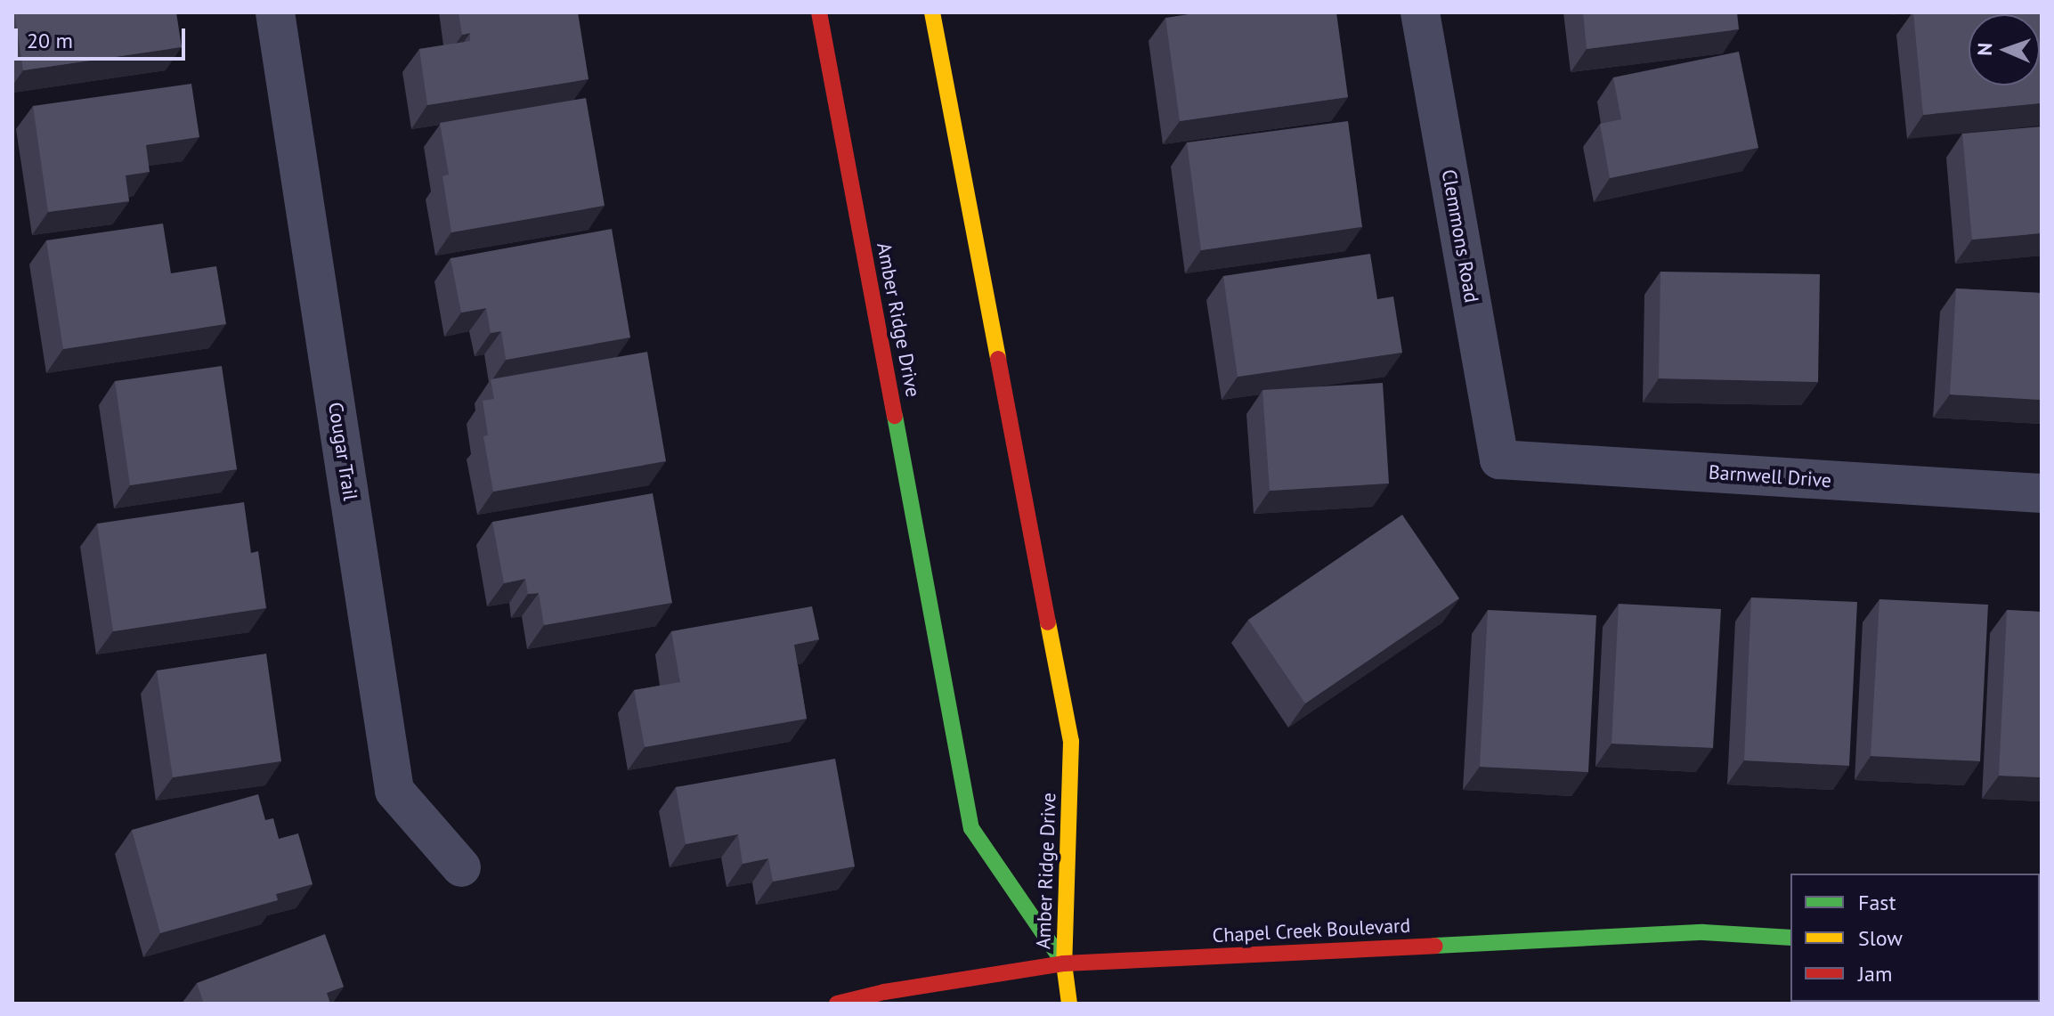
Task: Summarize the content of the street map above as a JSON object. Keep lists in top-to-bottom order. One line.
{"streets":{"street":["Clemmons Road","Amber Ridge Drive","Cougar Trail","Barnwell Drive","Chapel Creek Boulevard"]},"crossings":[["Clemmons Road","Barnwell Drive"],["Amber Ridge Drive","Chapel Creek Boulevard"]],"legend":["Fast","Slow","Jam"],"scale_bar":"20 m","north":"left"}
